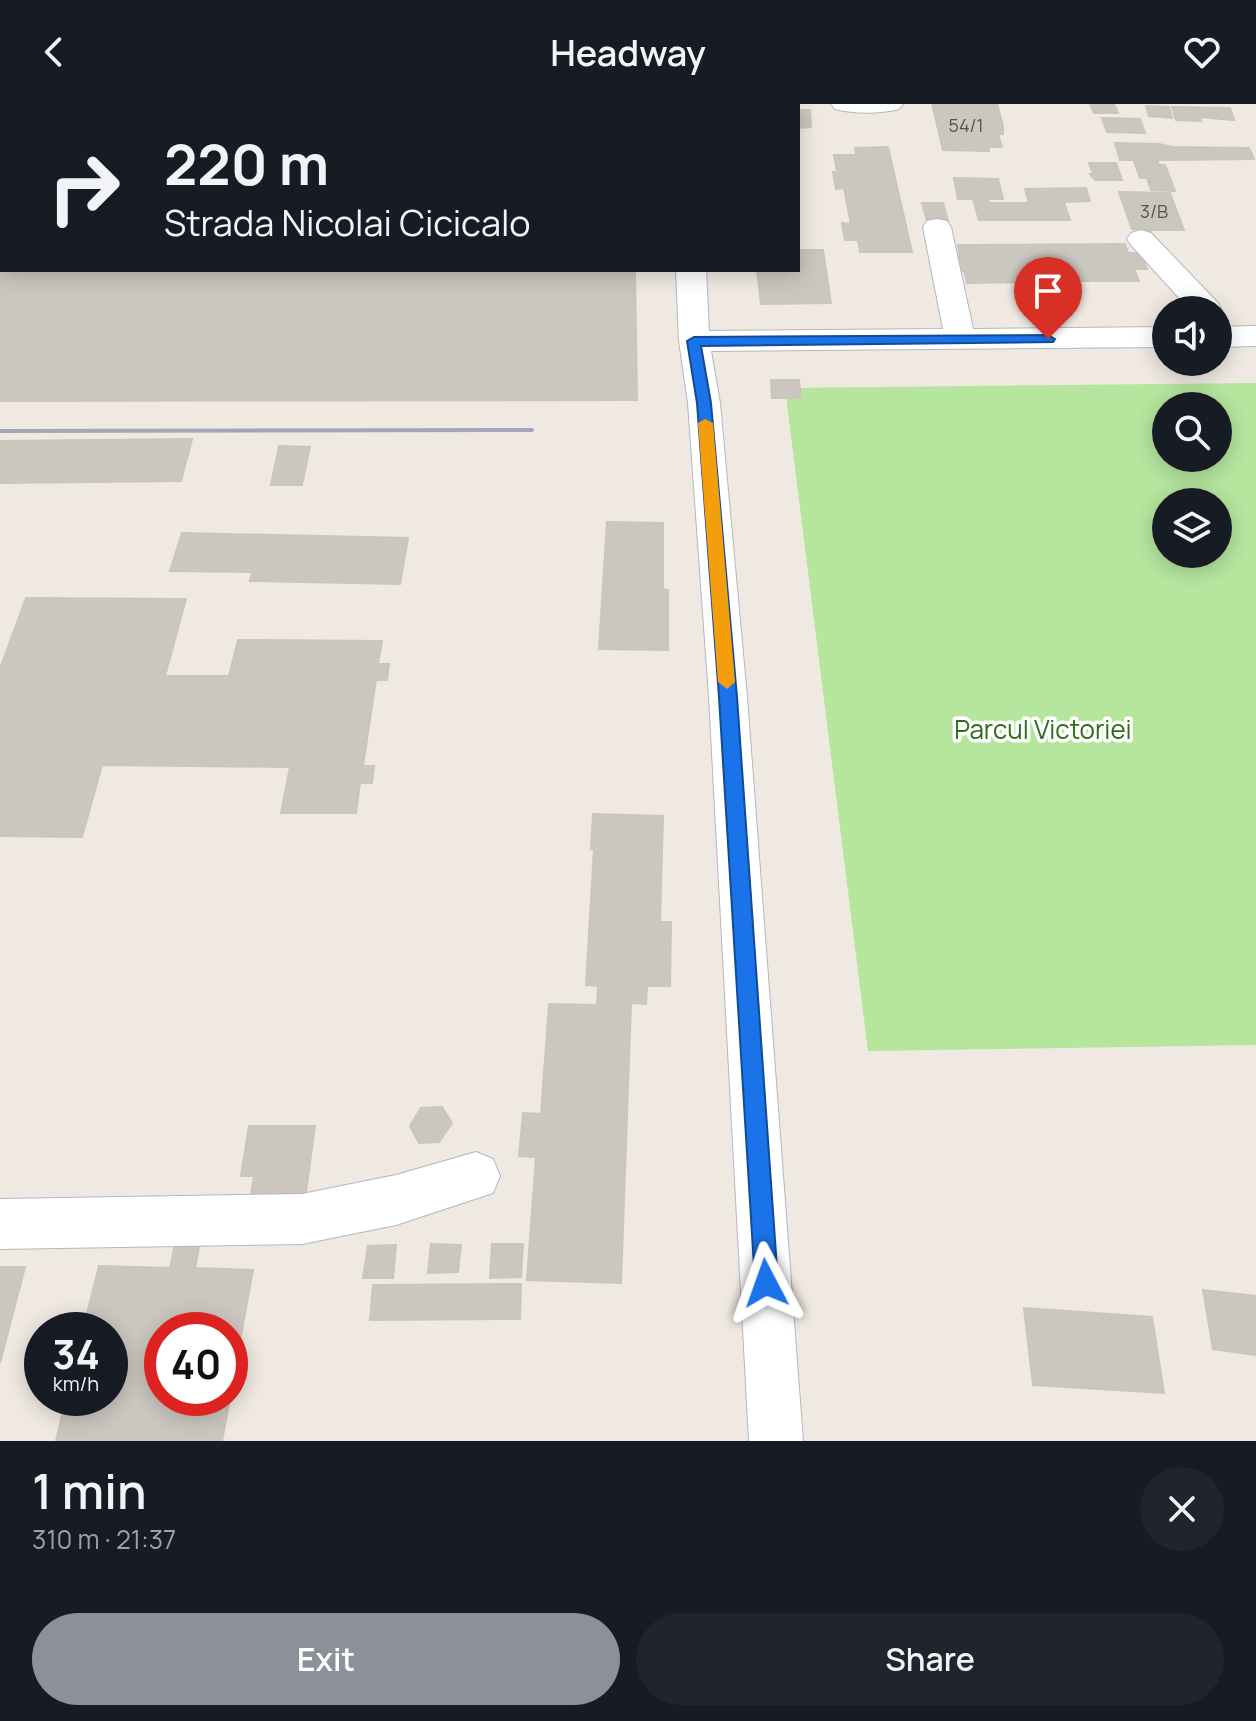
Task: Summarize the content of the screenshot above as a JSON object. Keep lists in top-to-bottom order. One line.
{"parks":["Parcul Victoriei"],"house_numbers":["54/1","3/B"],"page":{"header":"Headway","turn":["220 m","Strada Nicolai Cicicalo"],"speed":"34 km/h","limit":"40","heading":["1 min","310 m · 21:37"],"buttons":["Exit","Share"]}}
